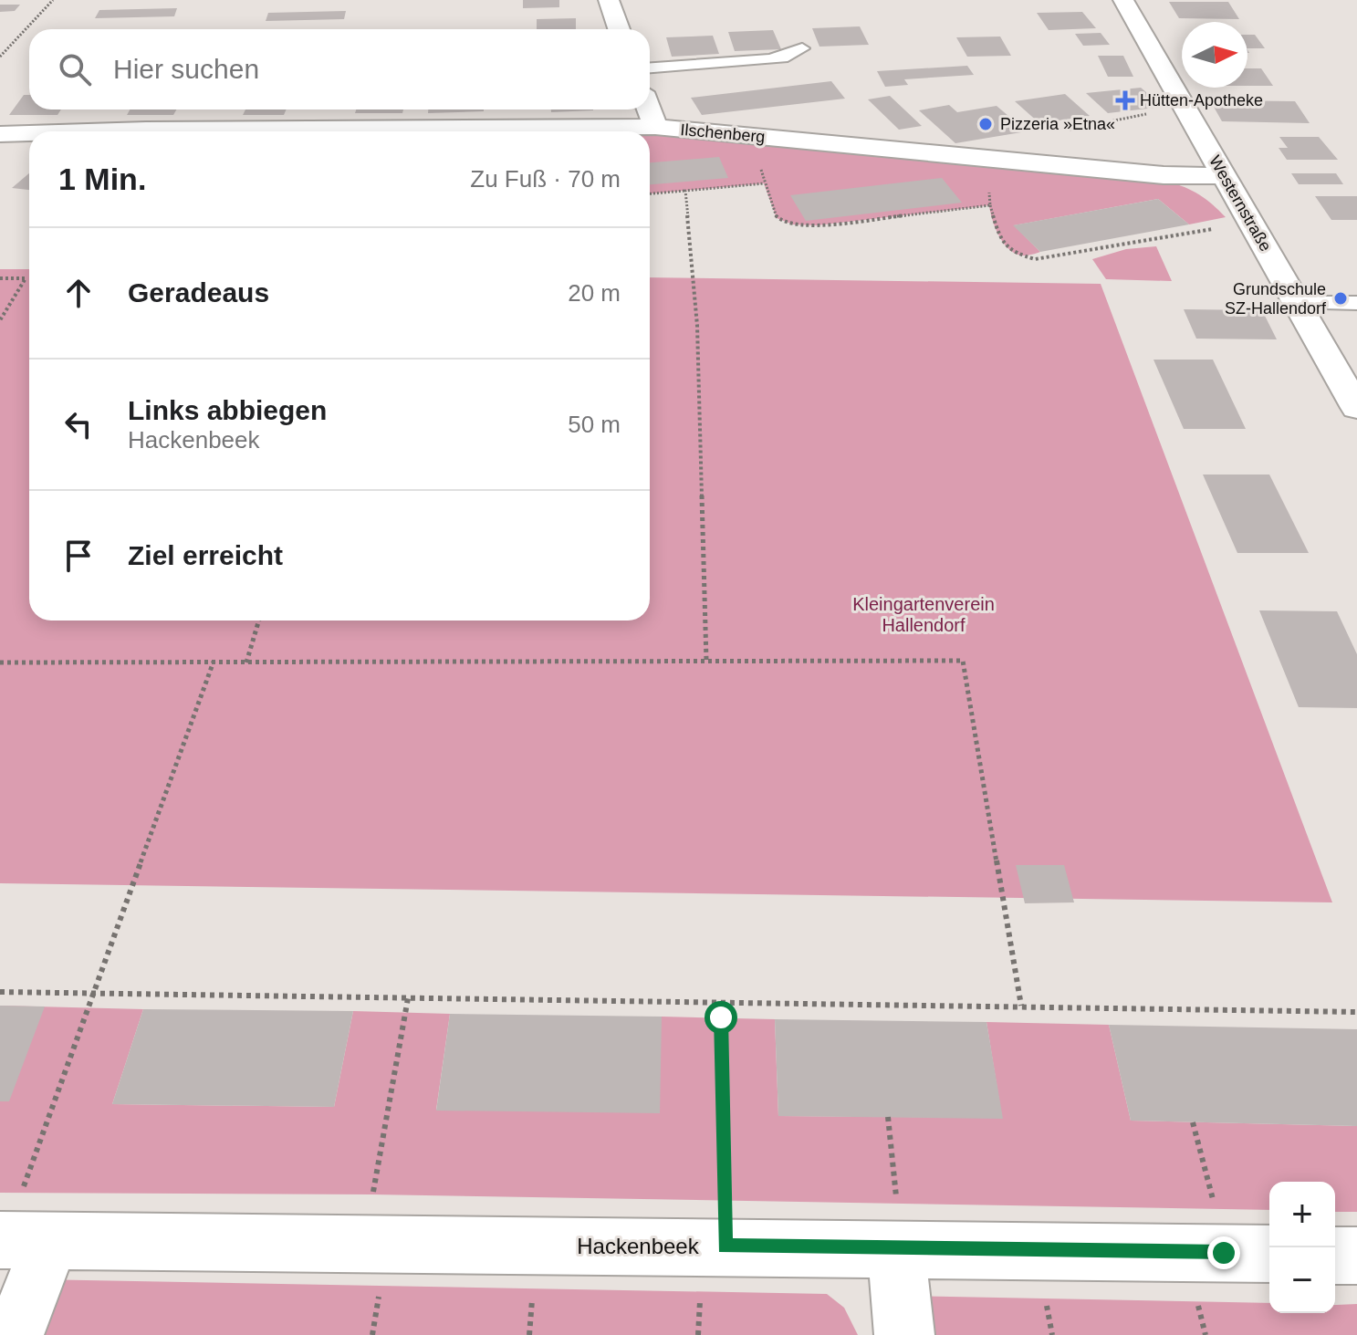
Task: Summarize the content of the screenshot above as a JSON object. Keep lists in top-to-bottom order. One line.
{"streets":{"street":["Ilschenberg","Westernstraße","Hackenbeek"]},"crossings":[["Ilschenberg","Westernstraße"]],"parks":["Kleingartenverein Hallendorf"],"places":{"health":["Hütten-Apotheke"],"other":["Pizzeria »Etna«","Grundschule SZ-Hallendorf"]},"north":"right","page":{"search":"Hier suchen","heading":["1 Min.","Zu Fuß · 70 m"],"list":[["Geradeaus","20 m"],["Links abbiegen","Hackenbeek","50 m"],"Ziel erreicht"],"map_buttons":["+","−"]}}
